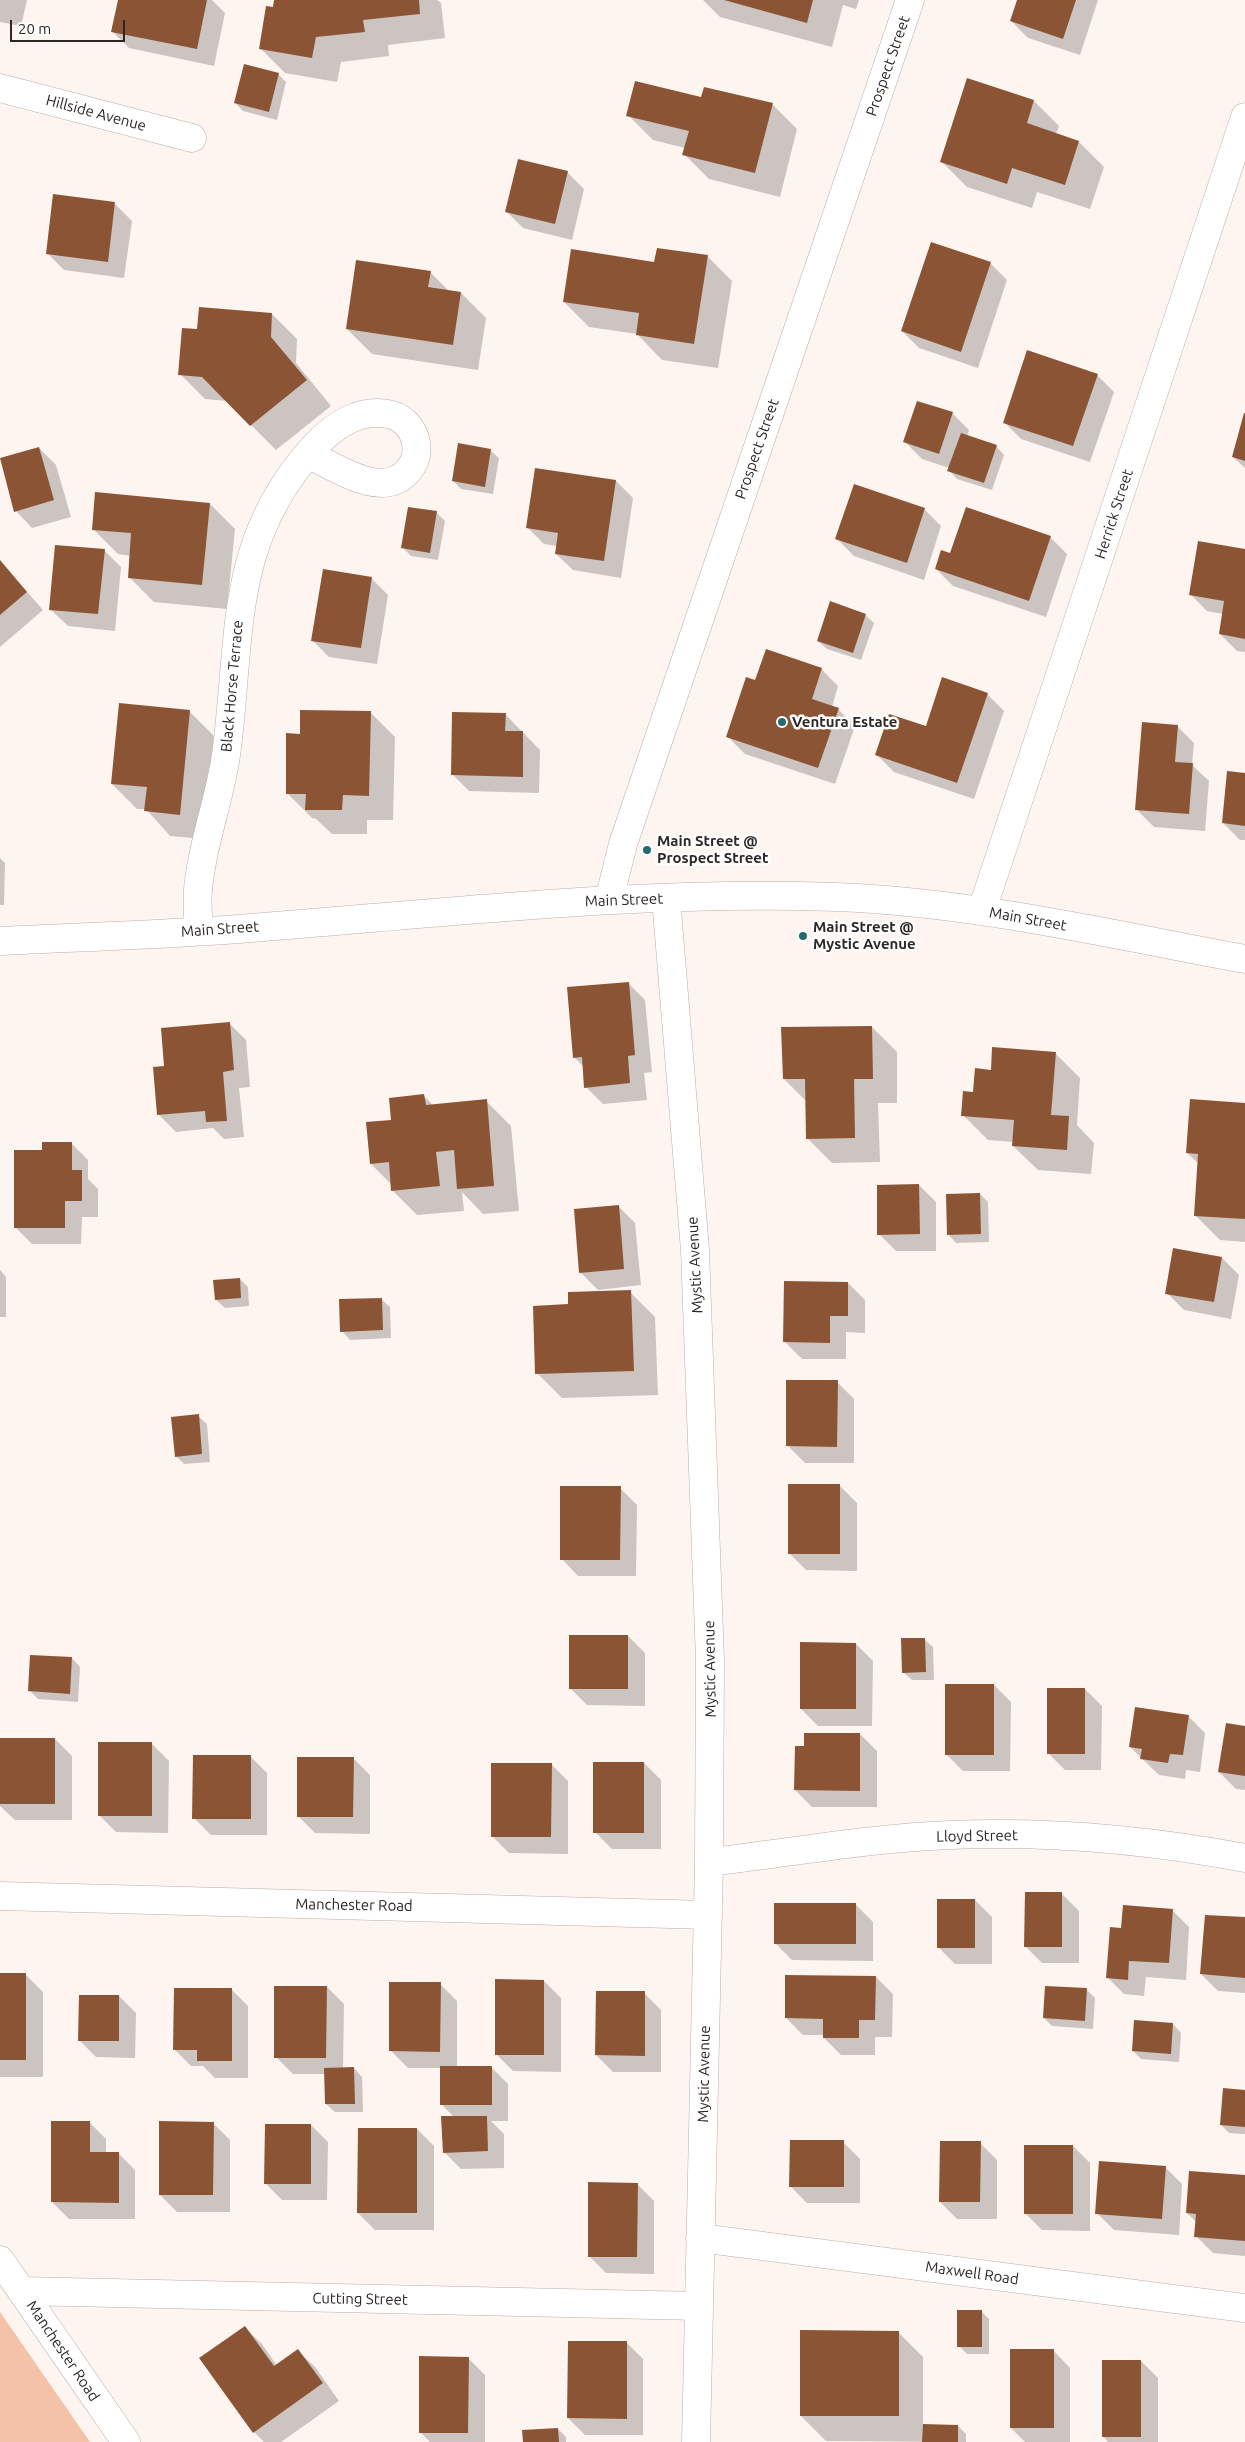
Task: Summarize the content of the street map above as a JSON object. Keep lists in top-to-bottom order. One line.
{"streets":{"street":["Prospect Street","Hillside Avenue","Herrick Street","Black Horse Terrace","Main Street","Mystic Avenue","Lloyd Street","Manchester Road","Maxwell Road","Cutting Street"]},"crossings":[["Prospect Street","Main Street"],["Herrick Street","Main Street"],["Black Horse Terrace","Main Street"],["Main Street","Mystic Avenue"],["Mystic Avenue","Lloyd Street"],["Mystic Avenue","Manchester Road"],["Mystic Avenue","Maxwell Road"],["Mystic Avenue","Cutting Street"],["Manchester Road","Cutting Street"]],"places":["Ventura Estate","Main Street @ Prospect Street","Main Street @ Mystic Avenue"],"scale_bar":"20 m"}
